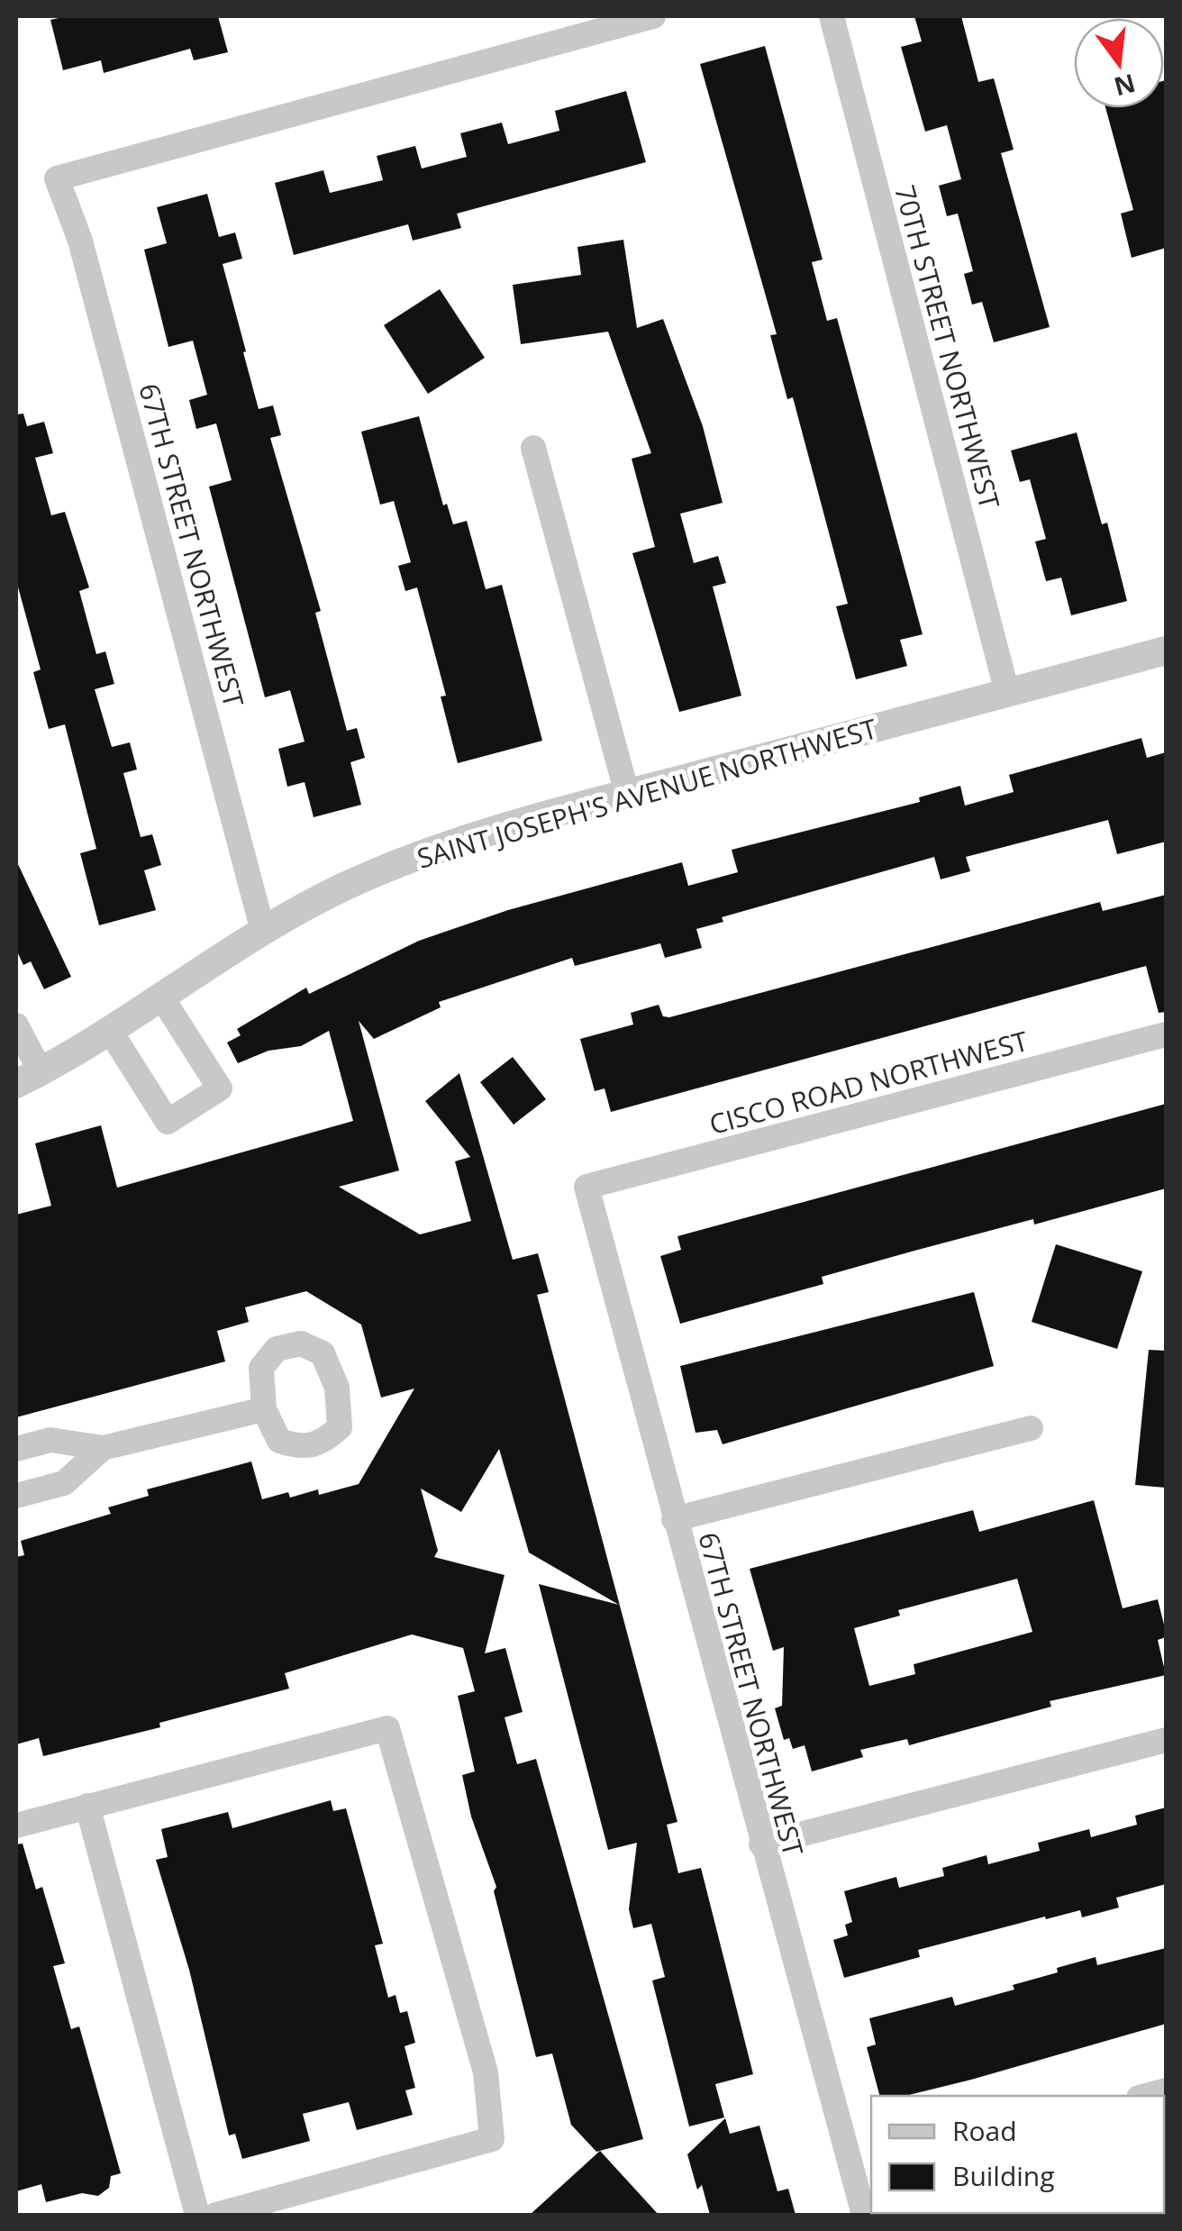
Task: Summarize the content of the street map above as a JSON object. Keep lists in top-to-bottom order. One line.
{"streets":{"street":["70TH STREET NORTHWEST","67TH STREET NORTHWEST","SAINT JOSEPH'S AVENUE NORTHWEST","CISCO ROAD NORTHWEST"]},"crossings":[["70TH STREET NORTHWEST","SAINT JOSEPH'S AVENUE NORTHWEST"],["67TH STREET NORTHWEST","SAINT JOSEPH'S AVENUE NORTHWEST"],["67TH STREET NORTHWEST","CISCO ROAD NORTHWEST"]],"legend":["Road","Building"],"north":"bottom"}
